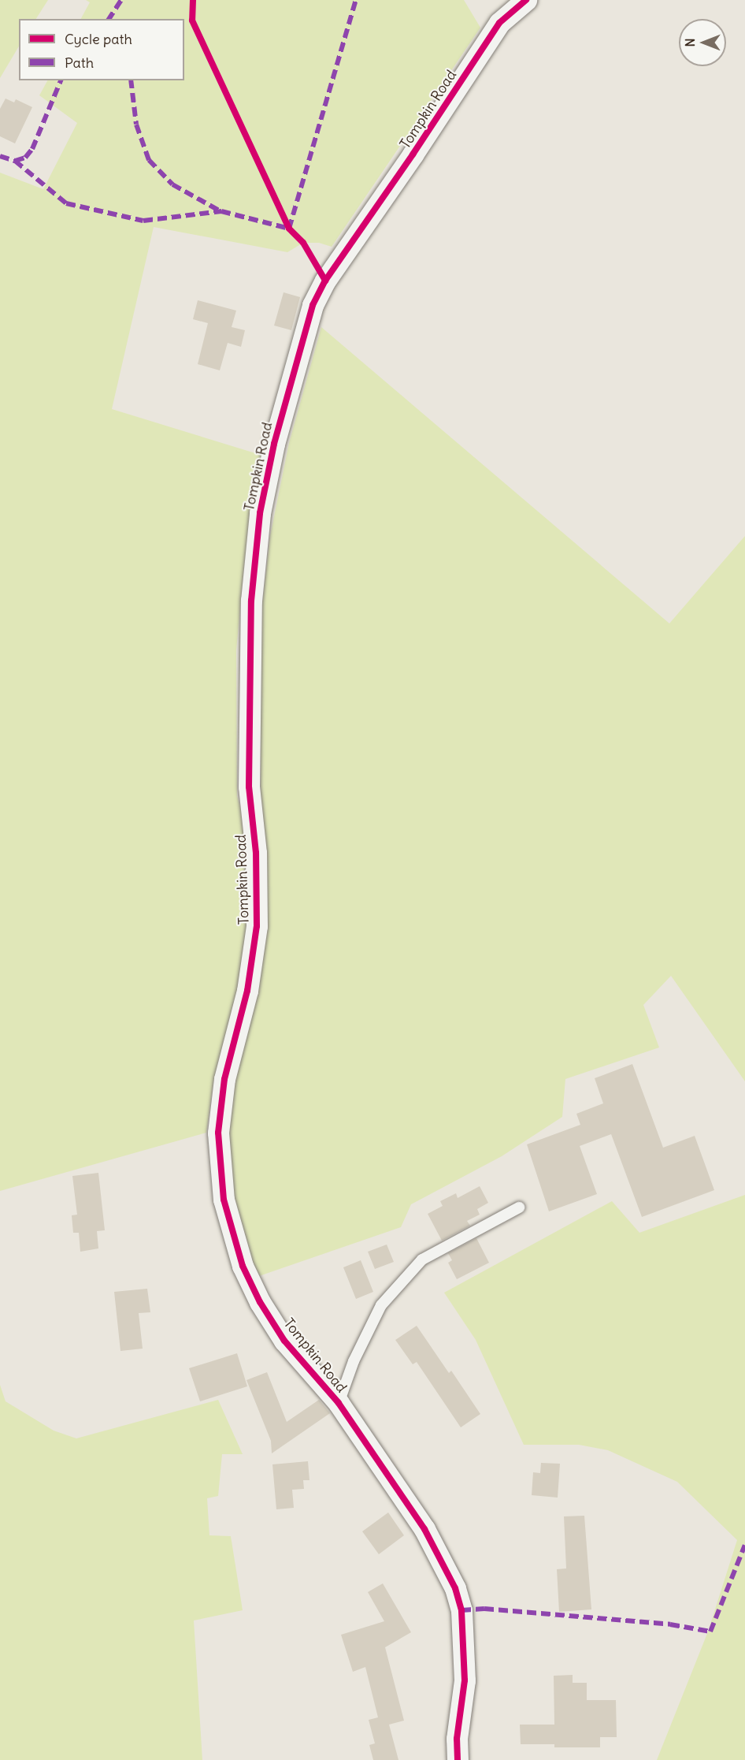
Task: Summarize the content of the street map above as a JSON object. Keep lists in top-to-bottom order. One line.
{"streets":{"street":["Tompkin Road"]},"legend":["Cycle path","Path"],"north":"left"}
